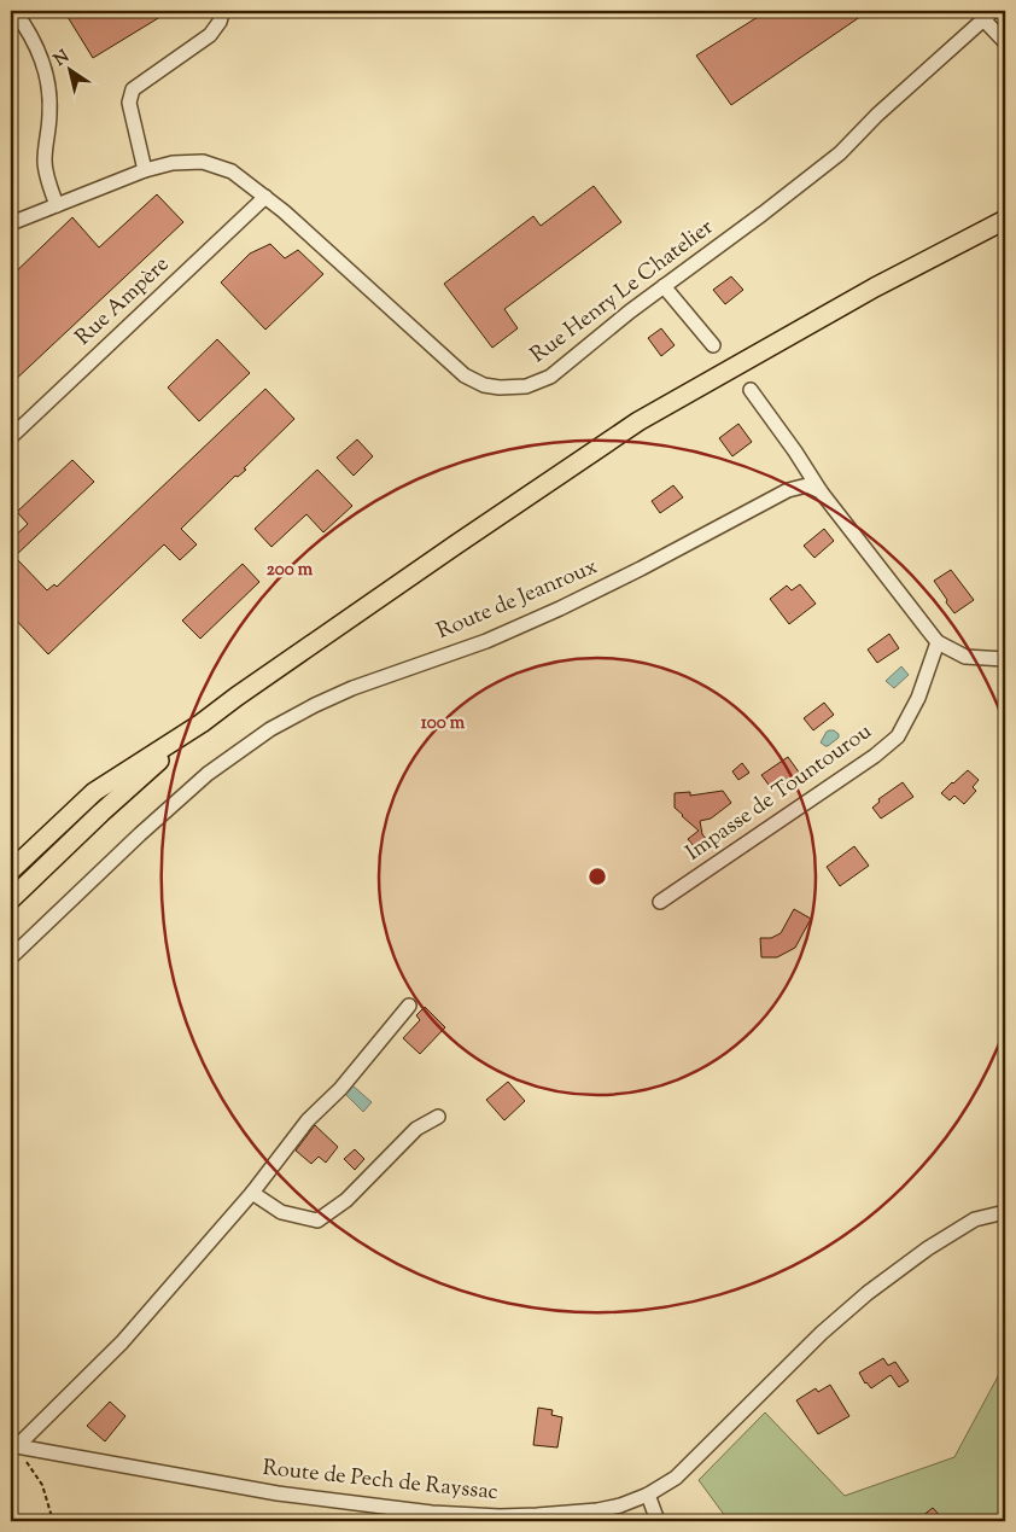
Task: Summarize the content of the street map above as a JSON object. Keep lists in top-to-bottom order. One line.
{"streets":{"street":["Rue Henry Le Chatelier","Rue Ampère","Route de Jeanroux","Impasse de Tountourou","Route de Pech de Rayssac"]},"crossings":[["Rue Henry Le Chatelier","Rue Ampère"]],"north":"top left","rings":["200 m","100 m"]}
